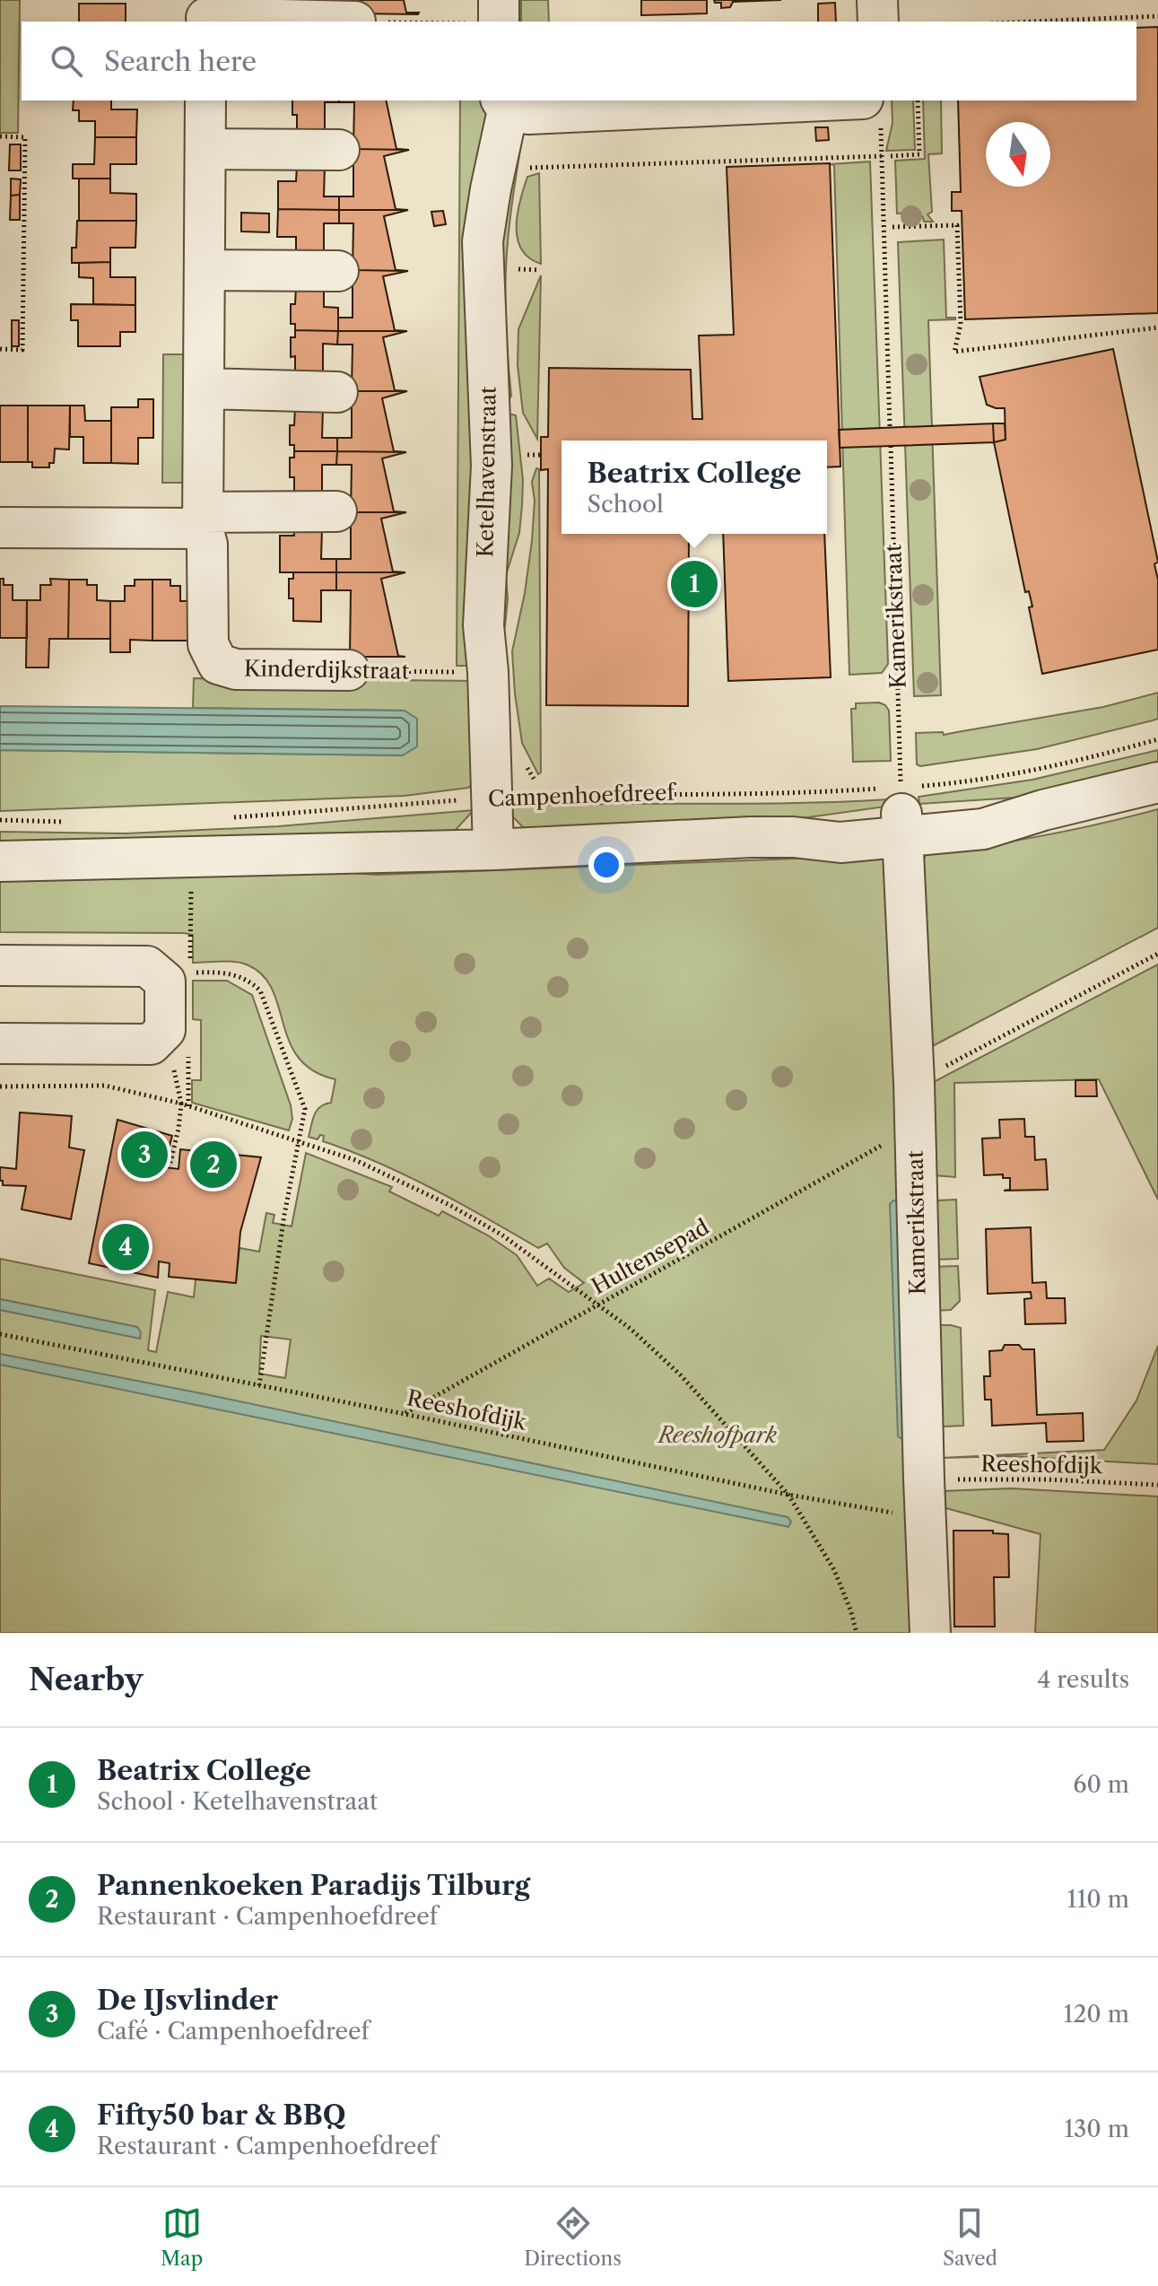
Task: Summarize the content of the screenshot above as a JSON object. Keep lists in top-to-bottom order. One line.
{"streets":{"street":["Ketelhavenstraat","Kamerikstraat","Kinderdijkstraat"],"path":["Campenhoefdreef","Hultensepad","Reeshofdijk"]},"crossings":[["Ketelhavenstraat","Kinderdijkstraat"],["Ketelhavenstraat","Campenhoefdreef"],["Kamerikstraat","Campenhoefdreef"],["Kamerikstraat","Hultensepad"],["Kamerikstraat","Reeshofdijk"],["Hultensepad","Reeshofdijk"]],"parks":["Reeshofpark"],"north":"bottom","page":{"search":"Search here","popup":["Beatrix College","School"],"pins":["1","3","2","4"],"heading":["Nearby","4 results"],"list":[{"mark":"1","name":"Beatrix College","note":"School · Ketelhavenstraat","value":"60 m"},{"mark":"2","name":"Pannenkoeken Paradijs Tilburg","note":"Restaurant · Campenhoefdreef","value":"110 m"},{"mark":"3","name":"De IJsvlinder","note":"Café · Campenhoefdreef","value":"120 m"},{"mark":"4","name":"Fifty50 bar & BBQ","note":"Restaurant · Campenhoefdreef","value":"130 m"}],"nav":["Map","Directions","Saved"]}}
